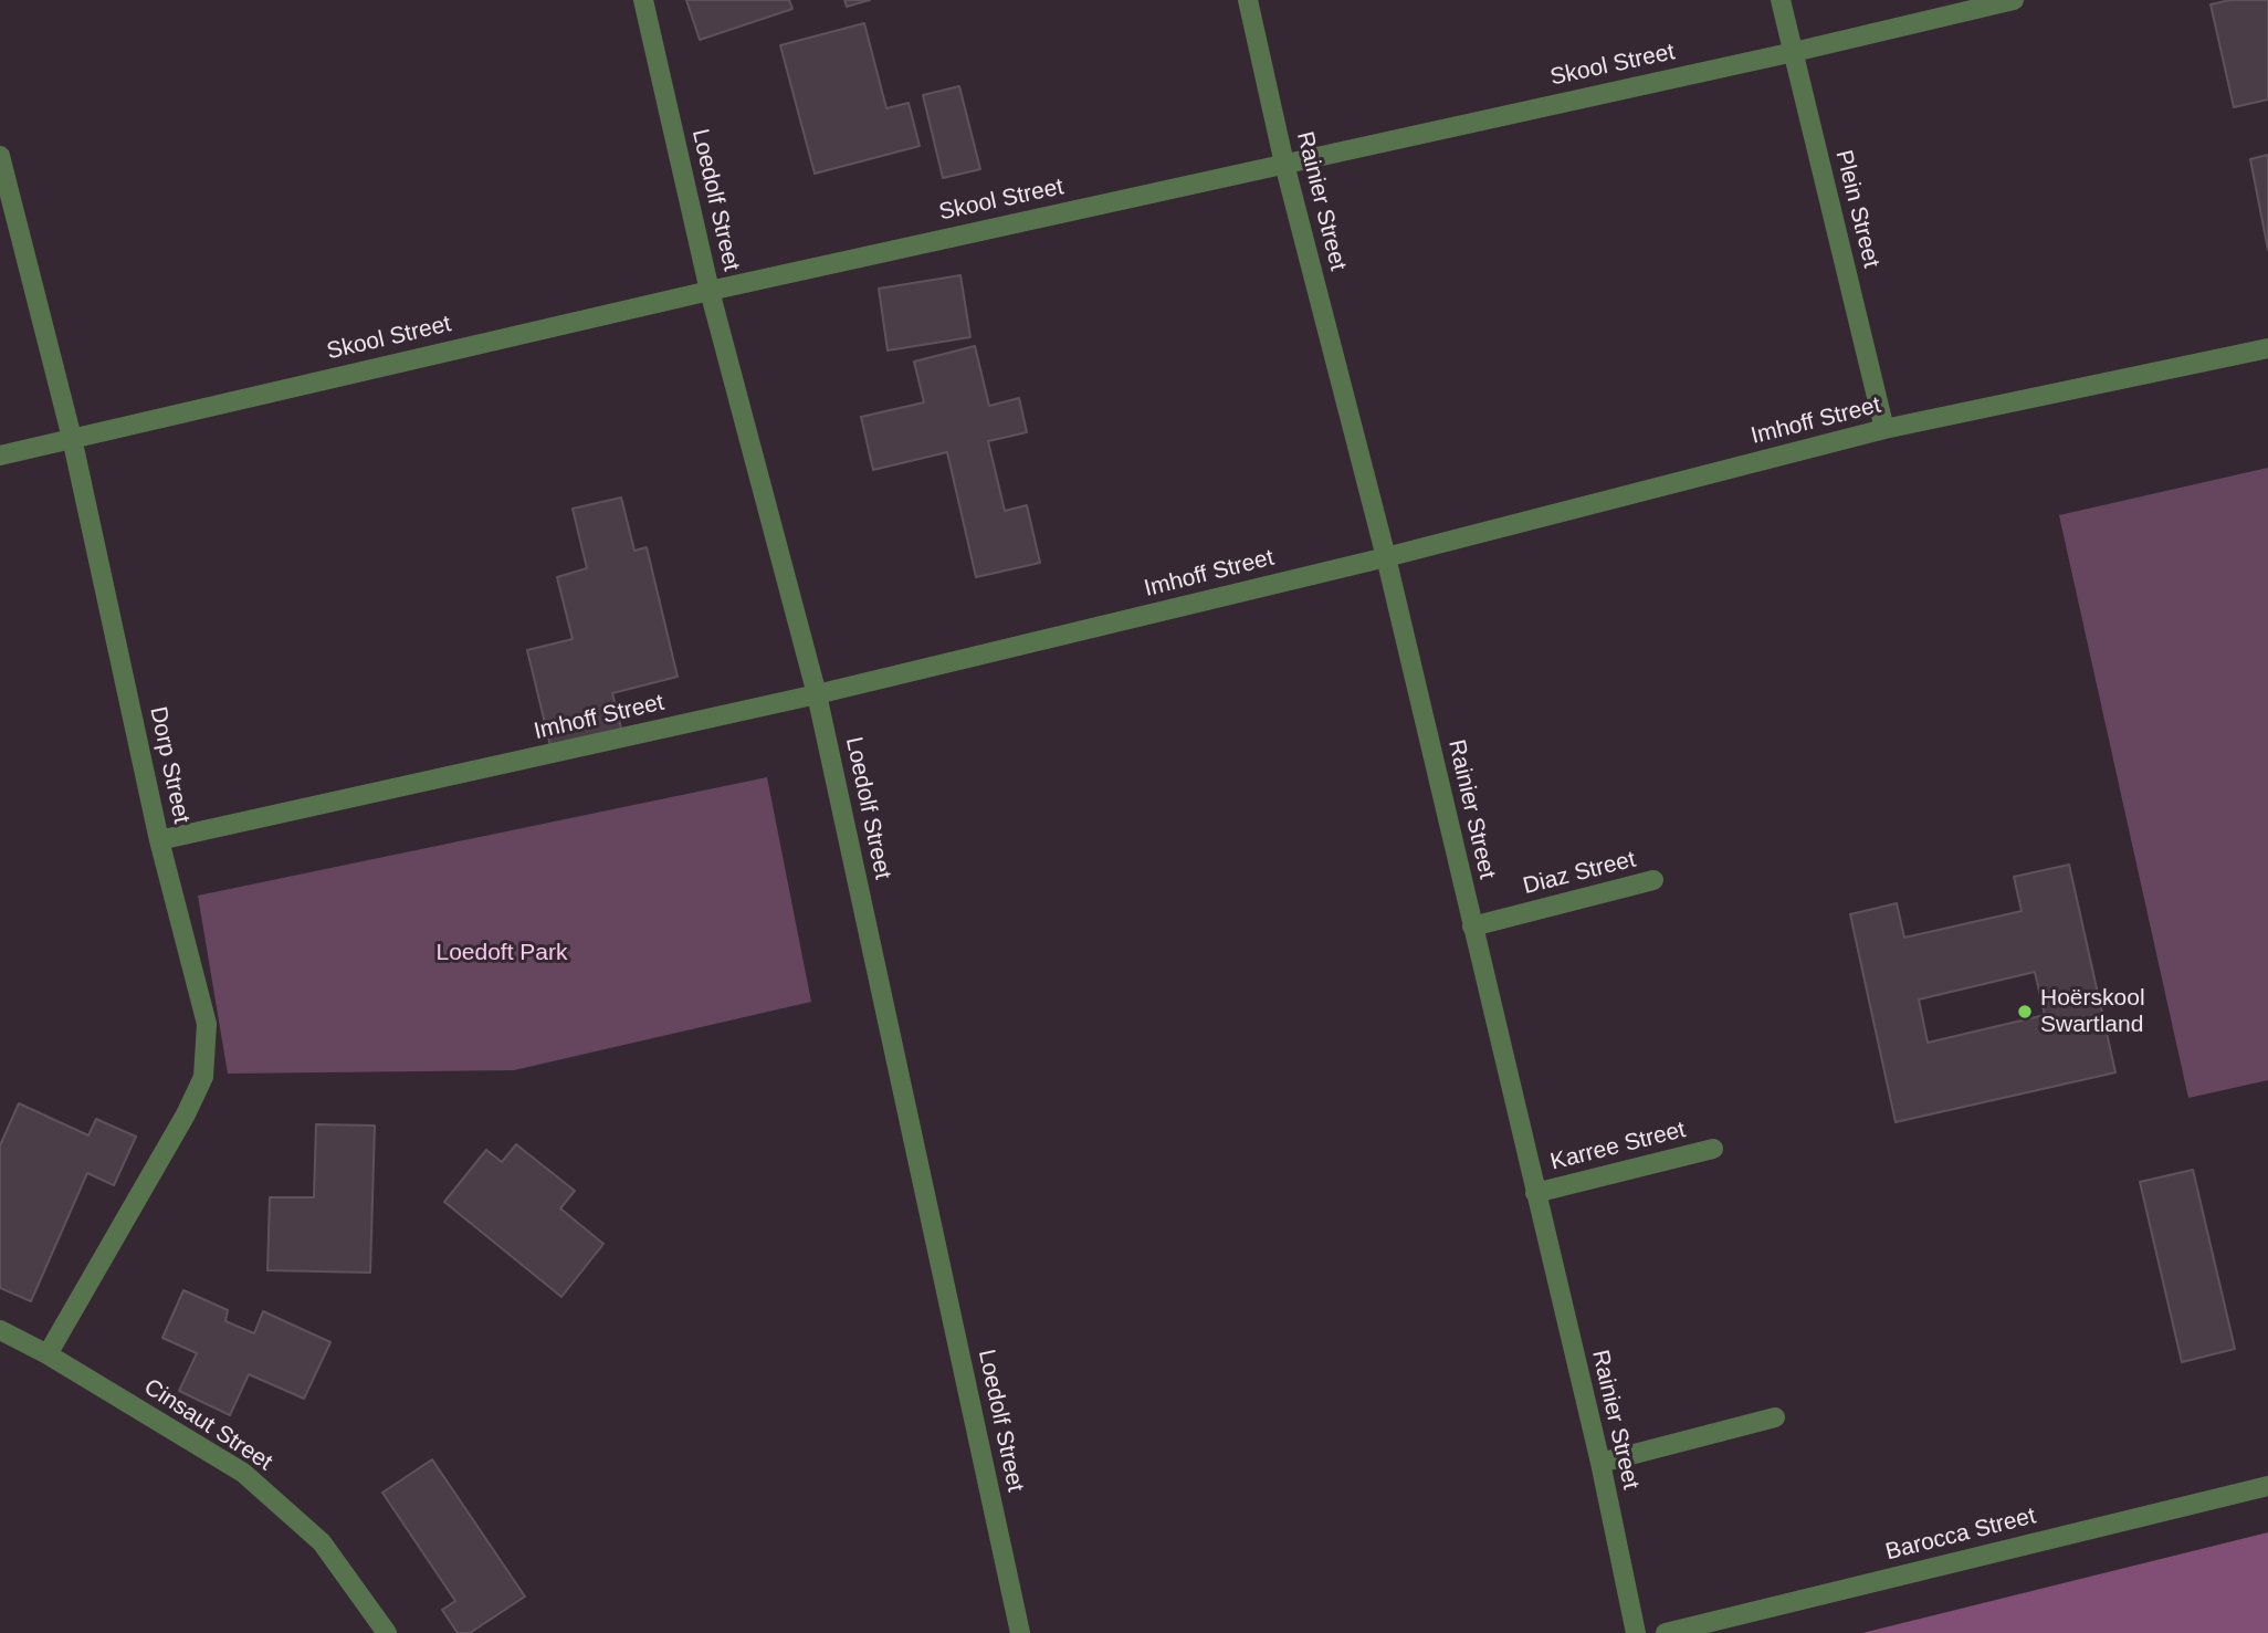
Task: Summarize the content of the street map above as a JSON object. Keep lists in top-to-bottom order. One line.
{"streets":{"street":["Skool Street","Loedolf Street","Rainier Street","Plein Street","Imhoff Street","Dorp Street","Diaz Street","Karree Street","Cinsaut Street","Barocca Street"]},"crossings":[["Skool Street","Loedolf Street"],["Skool Street","Rainier Street"],["Skool Street","Plein Street"],["Skool Street","Dorp Street"],["Loedolf Street","Imhoff Street"],["Rainier Street","Imhoff Street"],["Rainier Street","Diaz Street"],["Rainier Street","Karree Street"],["Plein Street","Imhoff Street"],["Imhoff Street","Dorp Street"],["Dorp Street","Cinsaut Street"]],"parks":["Loedoft Park"],"places":["Hoërskool Swartland"]}
